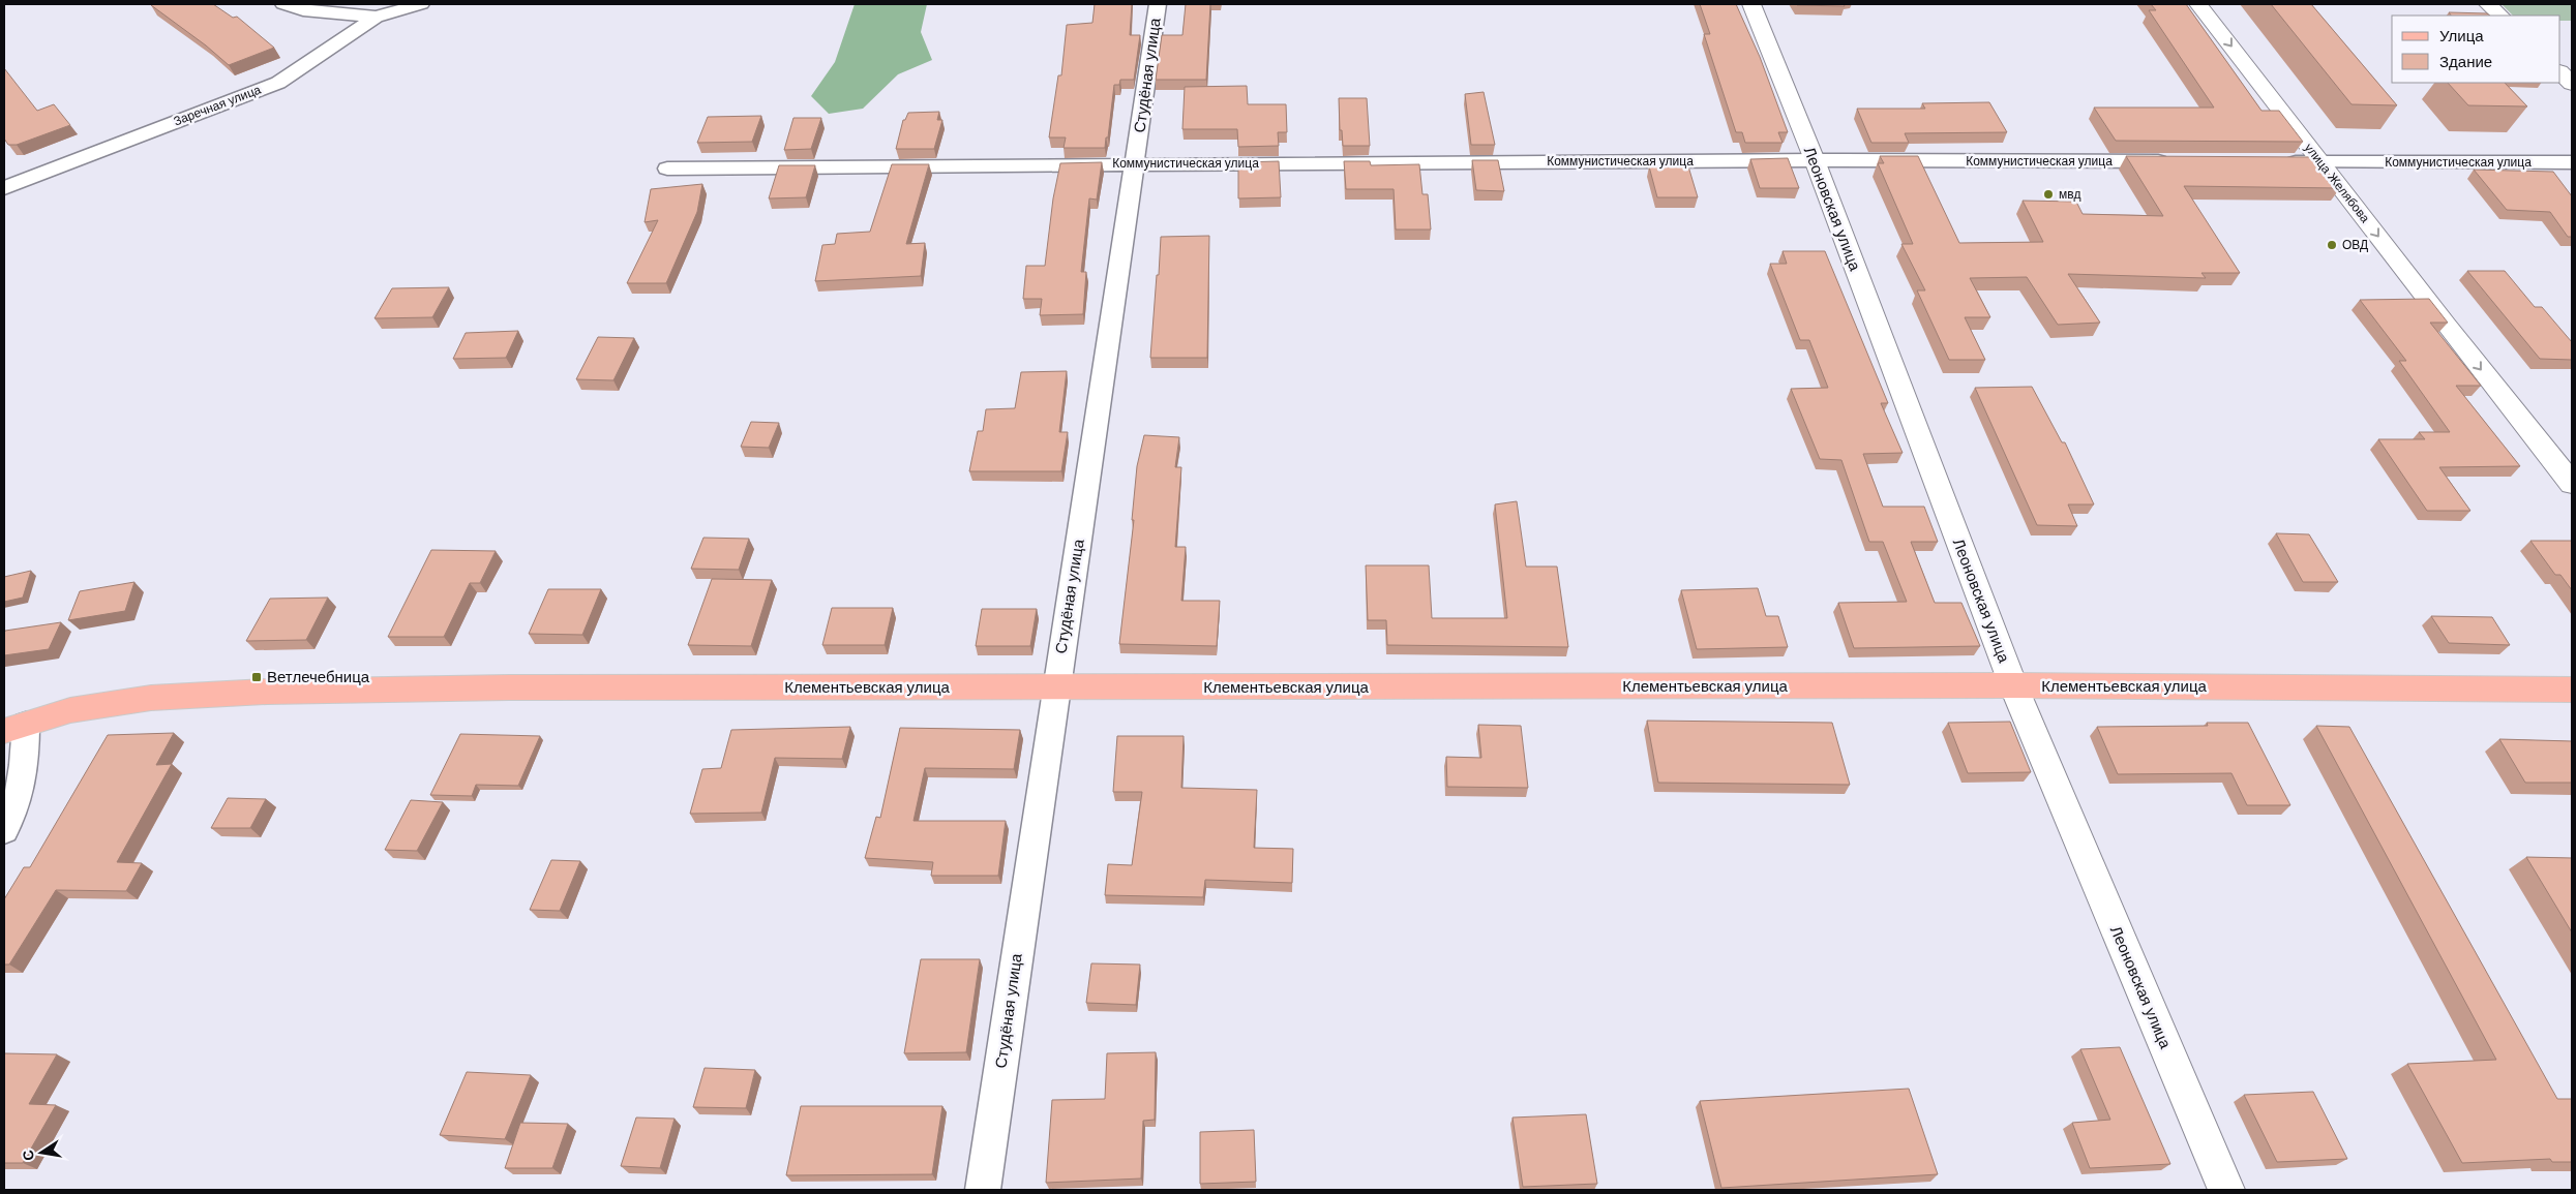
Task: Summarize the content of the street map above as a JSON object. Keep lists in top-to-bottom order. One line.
{"streets":{"main road":["Клементьевская улица"],"street":["Студёная улица","Заречная улица","Коммунистическая улица","улица Желябова","Леоновская улица"]},"crossings":[["Студёная улица","Коммунистическая улица"],["Студёная улица","Клементьевская улица"],["Коммунистическая улица","улица Желябова"],["Коммунистическая улица","Леоновская улица"],["Леоновская улица","Клементьевская улица"]],"one_way":["улица Желябова"],"places":{"other":["мвд","ОВД"],"transit":["Ветлечебница"]},"legend":["Улица","Здание"],"north":"left"}
